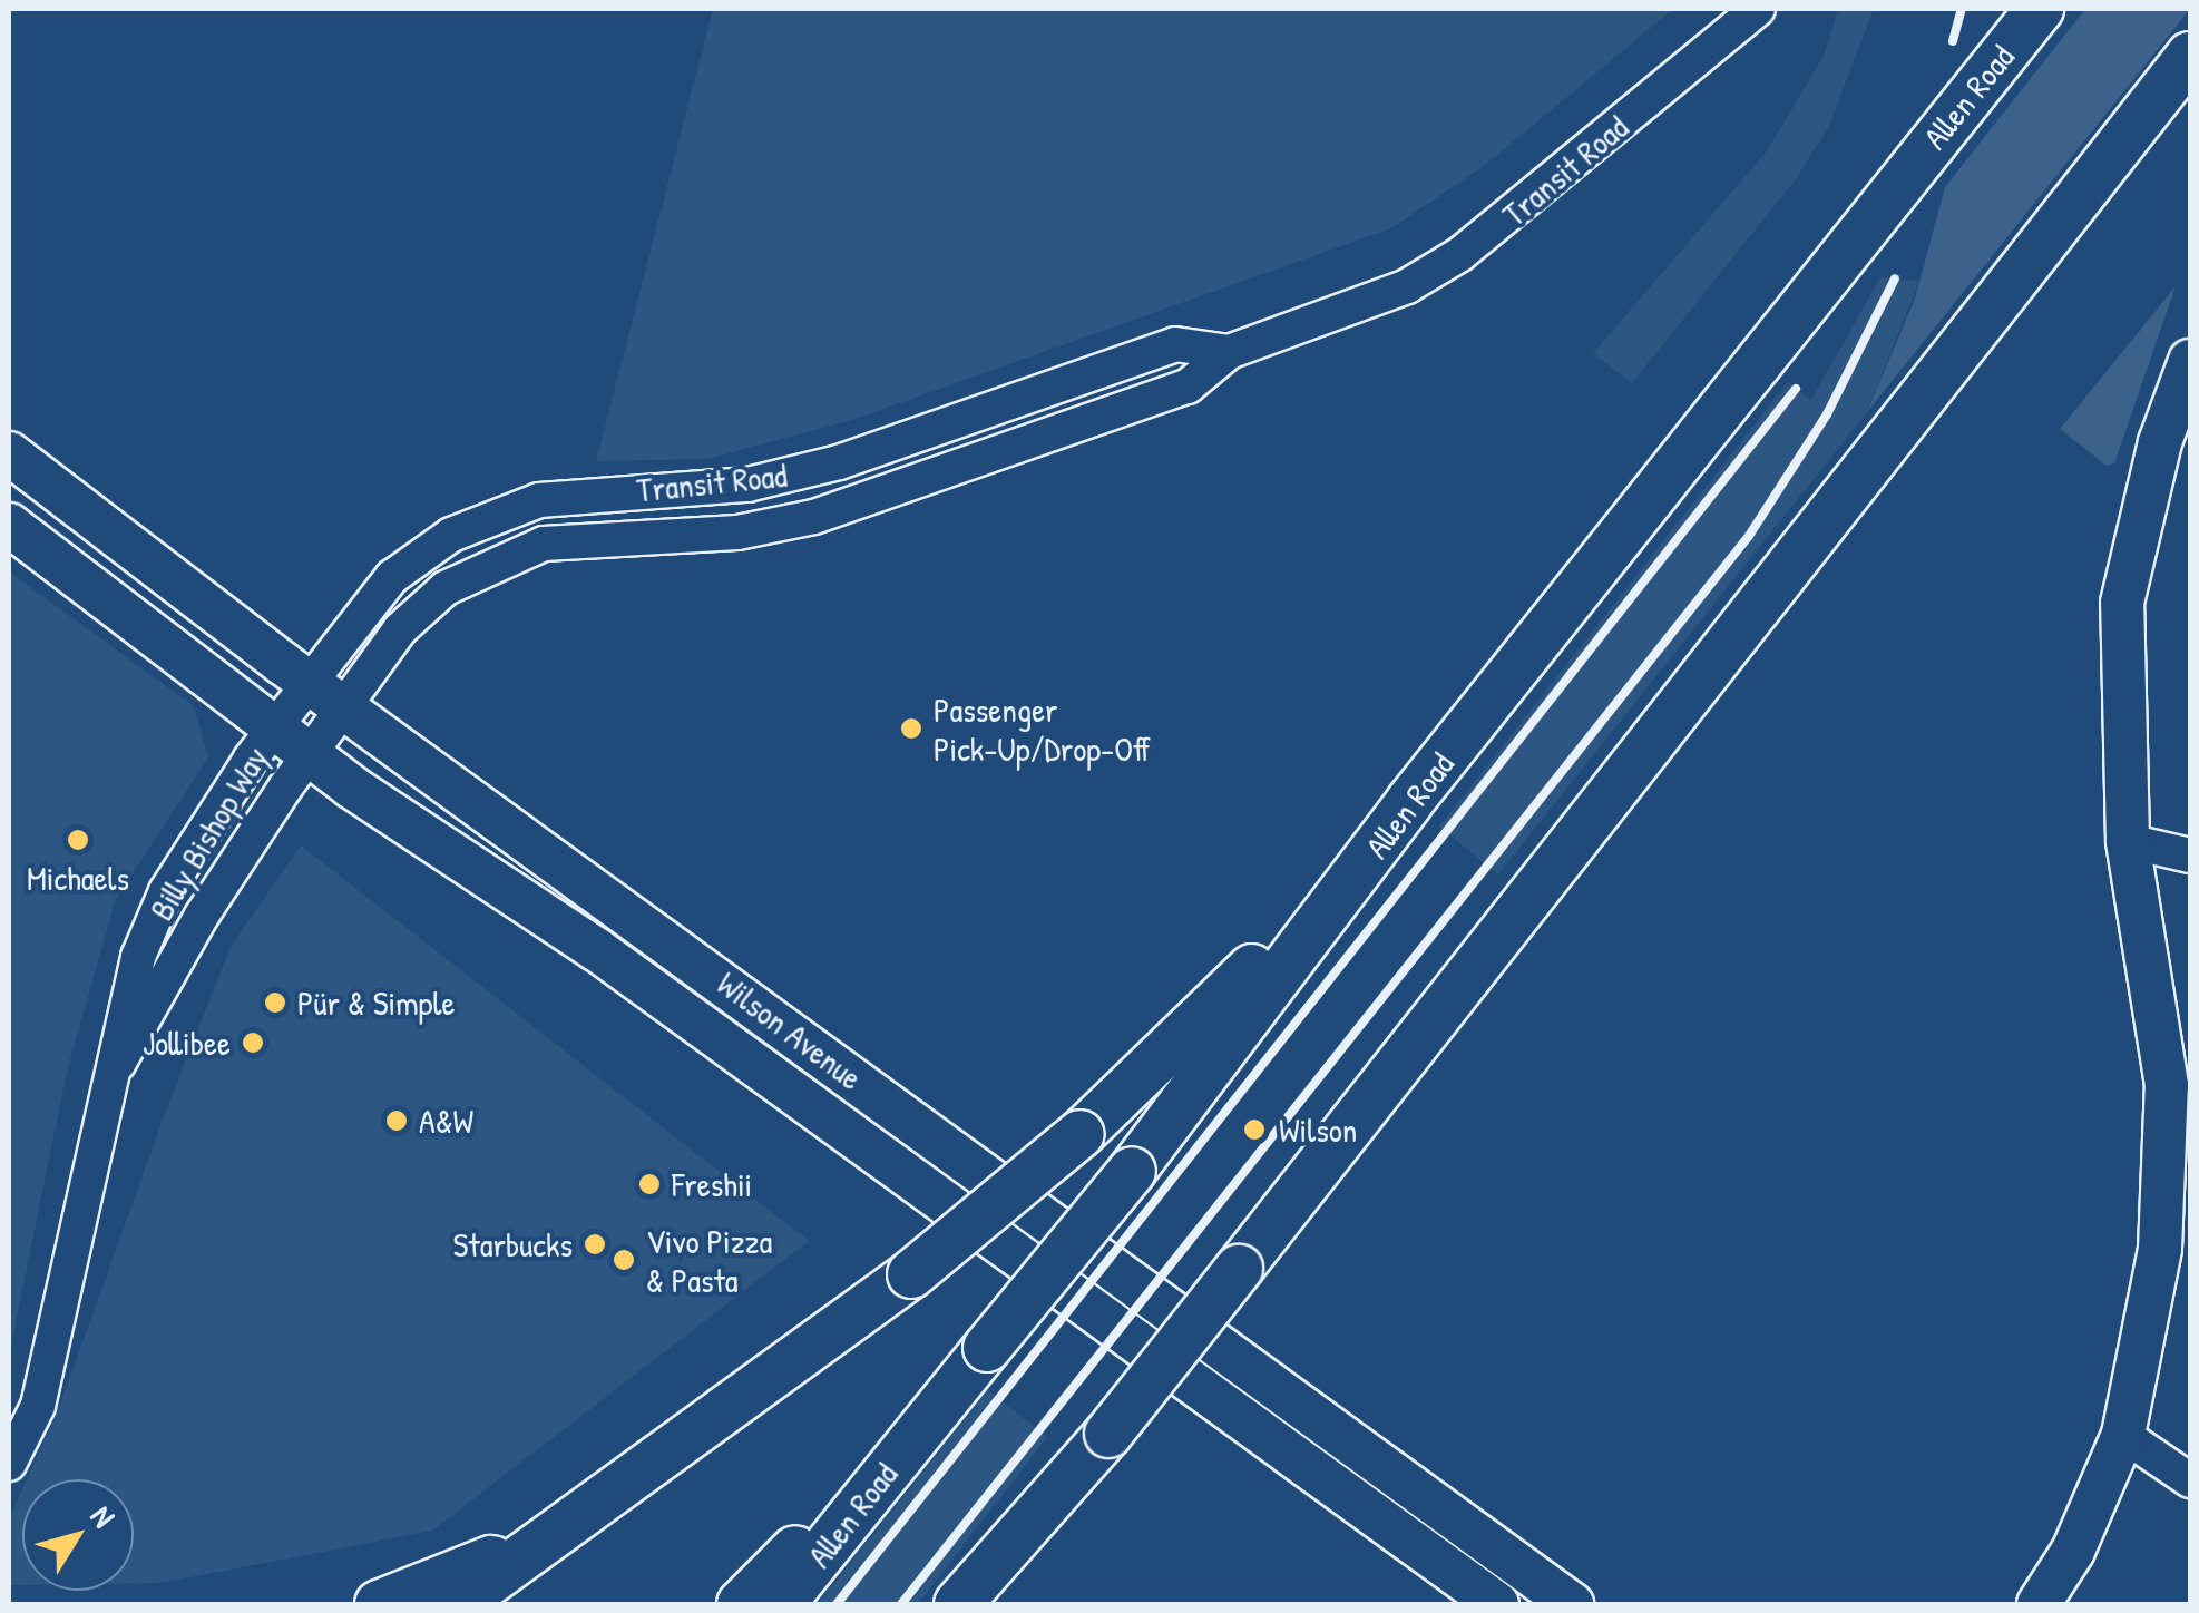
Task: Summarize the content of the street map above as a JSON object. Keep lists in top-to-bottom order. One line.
{"streets":{"highway":["Allen Road"],"main road":["Wilson Avenue"],"street":["Transit Road","Billy Bishop Way"]},"crossings":[["Transit Road","Billy Bishop Way"],["Transit Road","Wilson Avenue"],["Billy Bishop Way","Wilson Avenue"]],"places":["Passenger Pick-Up/Drop-Off","Michaels","Pür & Simple","Jollibee","A&W","Wilson","Freshii","Starbucks","Vivo Pizza & Pasta"],"north":"top right"}
